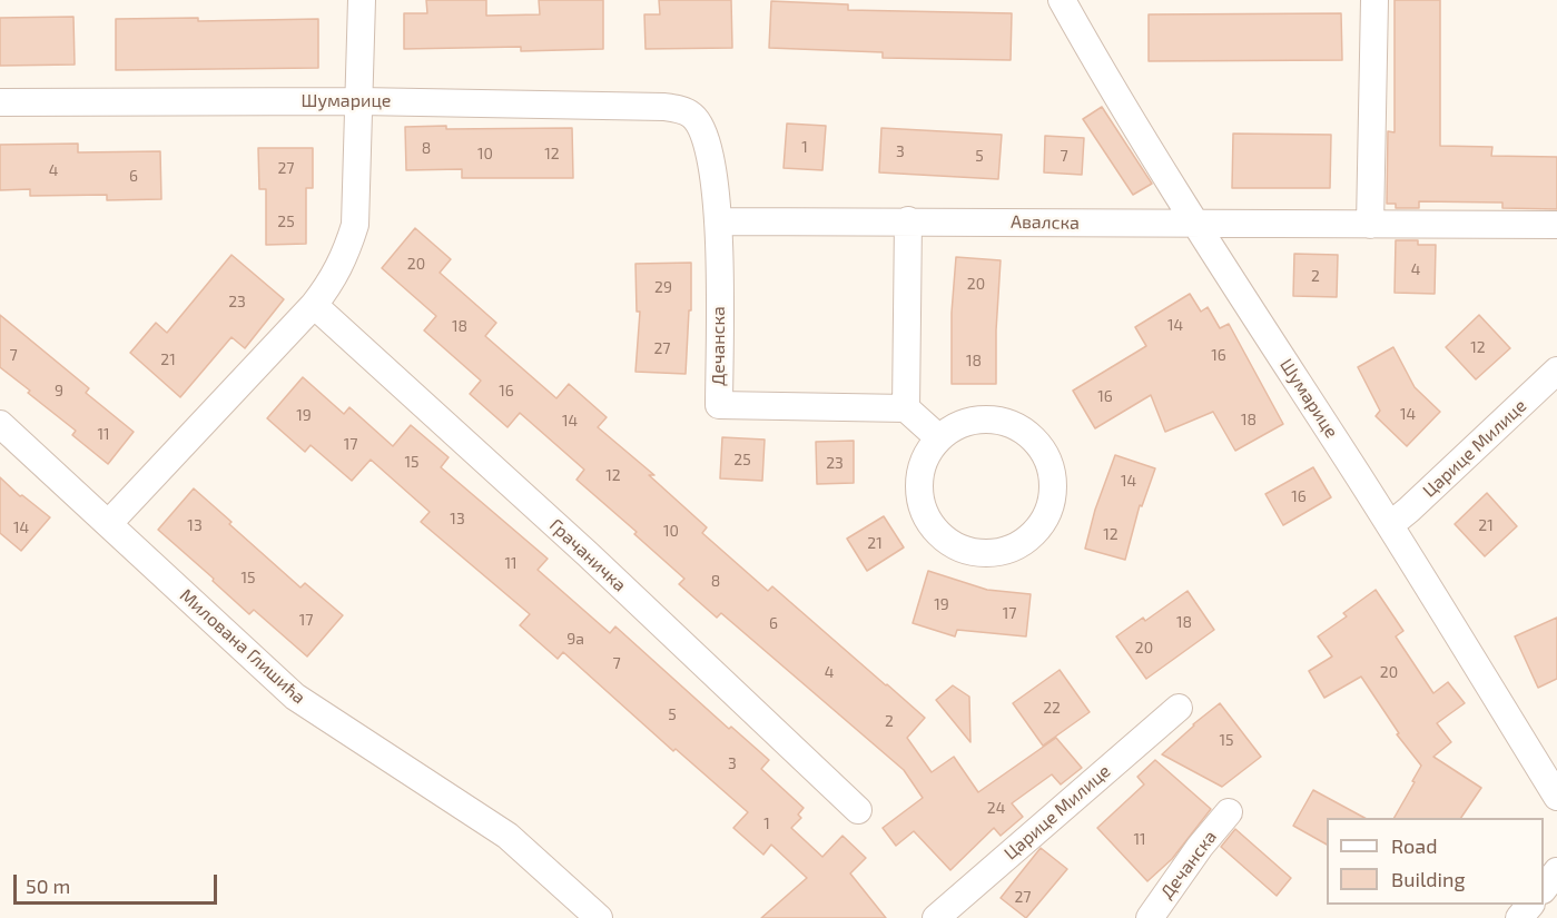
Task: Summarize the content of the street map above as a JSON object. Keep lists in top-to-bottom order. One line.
{"streets":{"street":["Шумарице","Авалска","Дечанска","Царице Милице","Грачаничка","Милована Глишића"]},"crossings":[["Шумарице","Авалска"],["Шумарице","Дечанска"],["Шумарице","Царице Милице"],["Авалска","Дечанска"]],"house_numbers":["1","8","3","10","12","5","7","27","4","6","25","20","4","2","20","29","23","14","18","12","27","7","16","21","18","9","16","16","14","19","18","14","11","17","25","15","23","12","14","16","13","13","21","14","10","12","21","11","15","8","19","17","17","18","6","9a","20","7","4","20","22","5","2","15","3","24","1","11","27"],"legend":["Road","Building"],"scale_bar":"50 m"}
